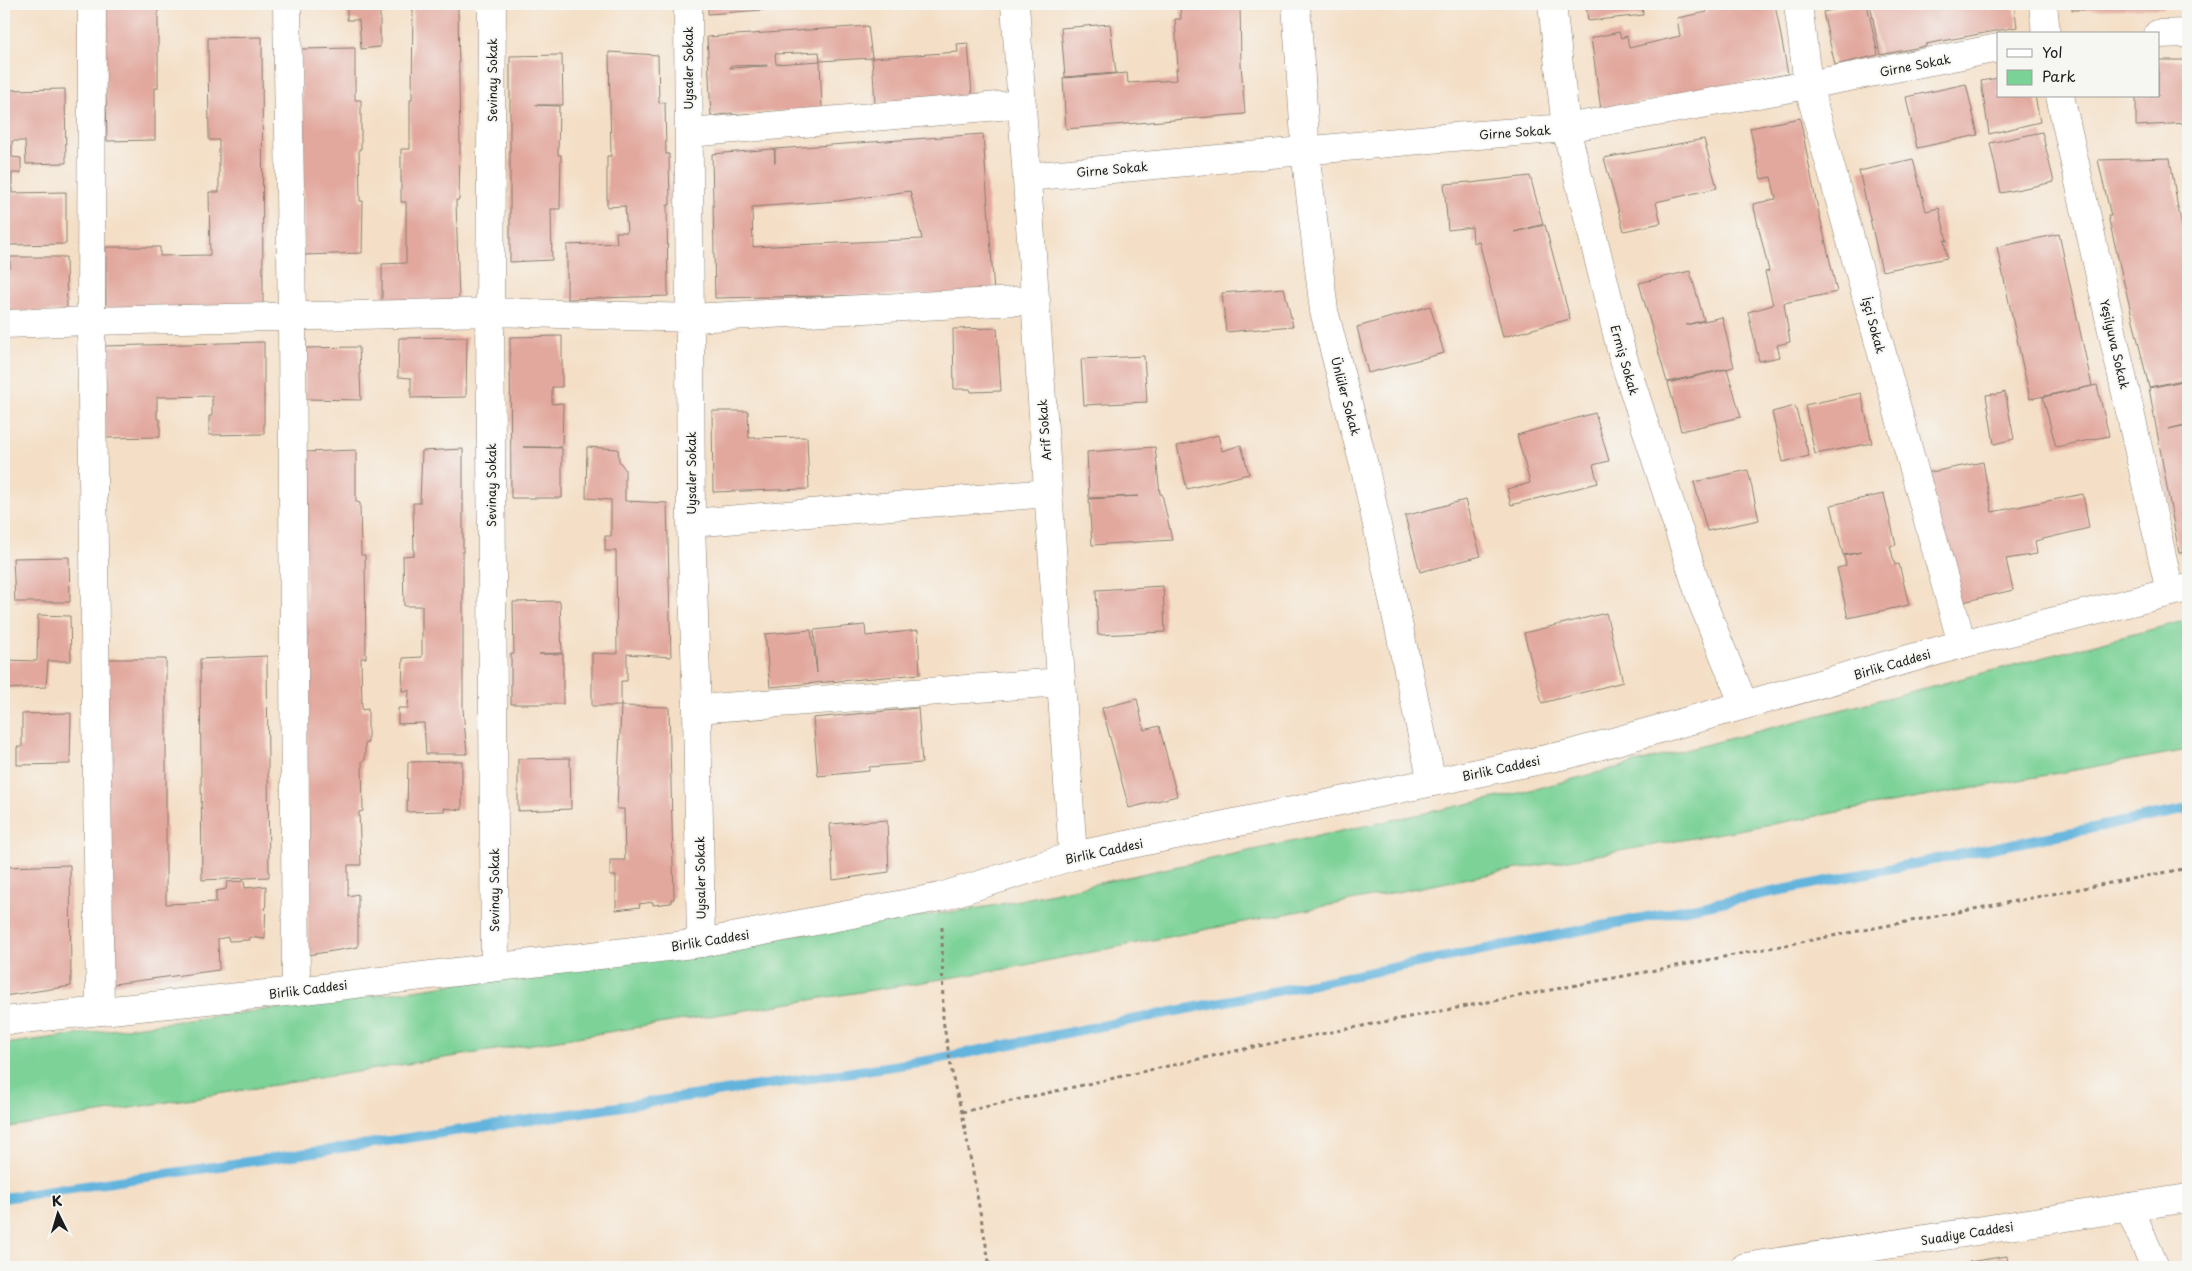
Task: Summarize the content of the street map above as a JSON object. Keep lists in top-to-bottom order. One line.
{"streets":{"street":["Girne Sokak","Uysaler Sokak","Sevinay Sokak","İşçi Sokak","Yeşilyuva Sokak","Ermiş Sokak","Ünlüler Sokak","Arif Sokak","Birlik Caddesi","Suadiye Caddesi"]},"crossings":[["Girne Sokak","İşçi Sokak"],["Girne Sokak","Ermiş Sokak"],["Girne Sokak","Ünlüler Sokak"],["Girne Sokak","Arif Sokak"],["Uysaler Sokak","Birlik Caddesi"],["Sevinay Sokak","Birlik Caddesi"],["İşçi Sokak","Birlik Caddesi"],["Yeşilyuva Sokak","Birlik Caddesi"],["Ermiş Sokak","Birlik Caddesi"],["Ünlüler Sokak","Birlik Caddesi"],["Arif Sokak","Birlik Caddesi"]],"legend":["Yol","Park"],"north":"top"}
